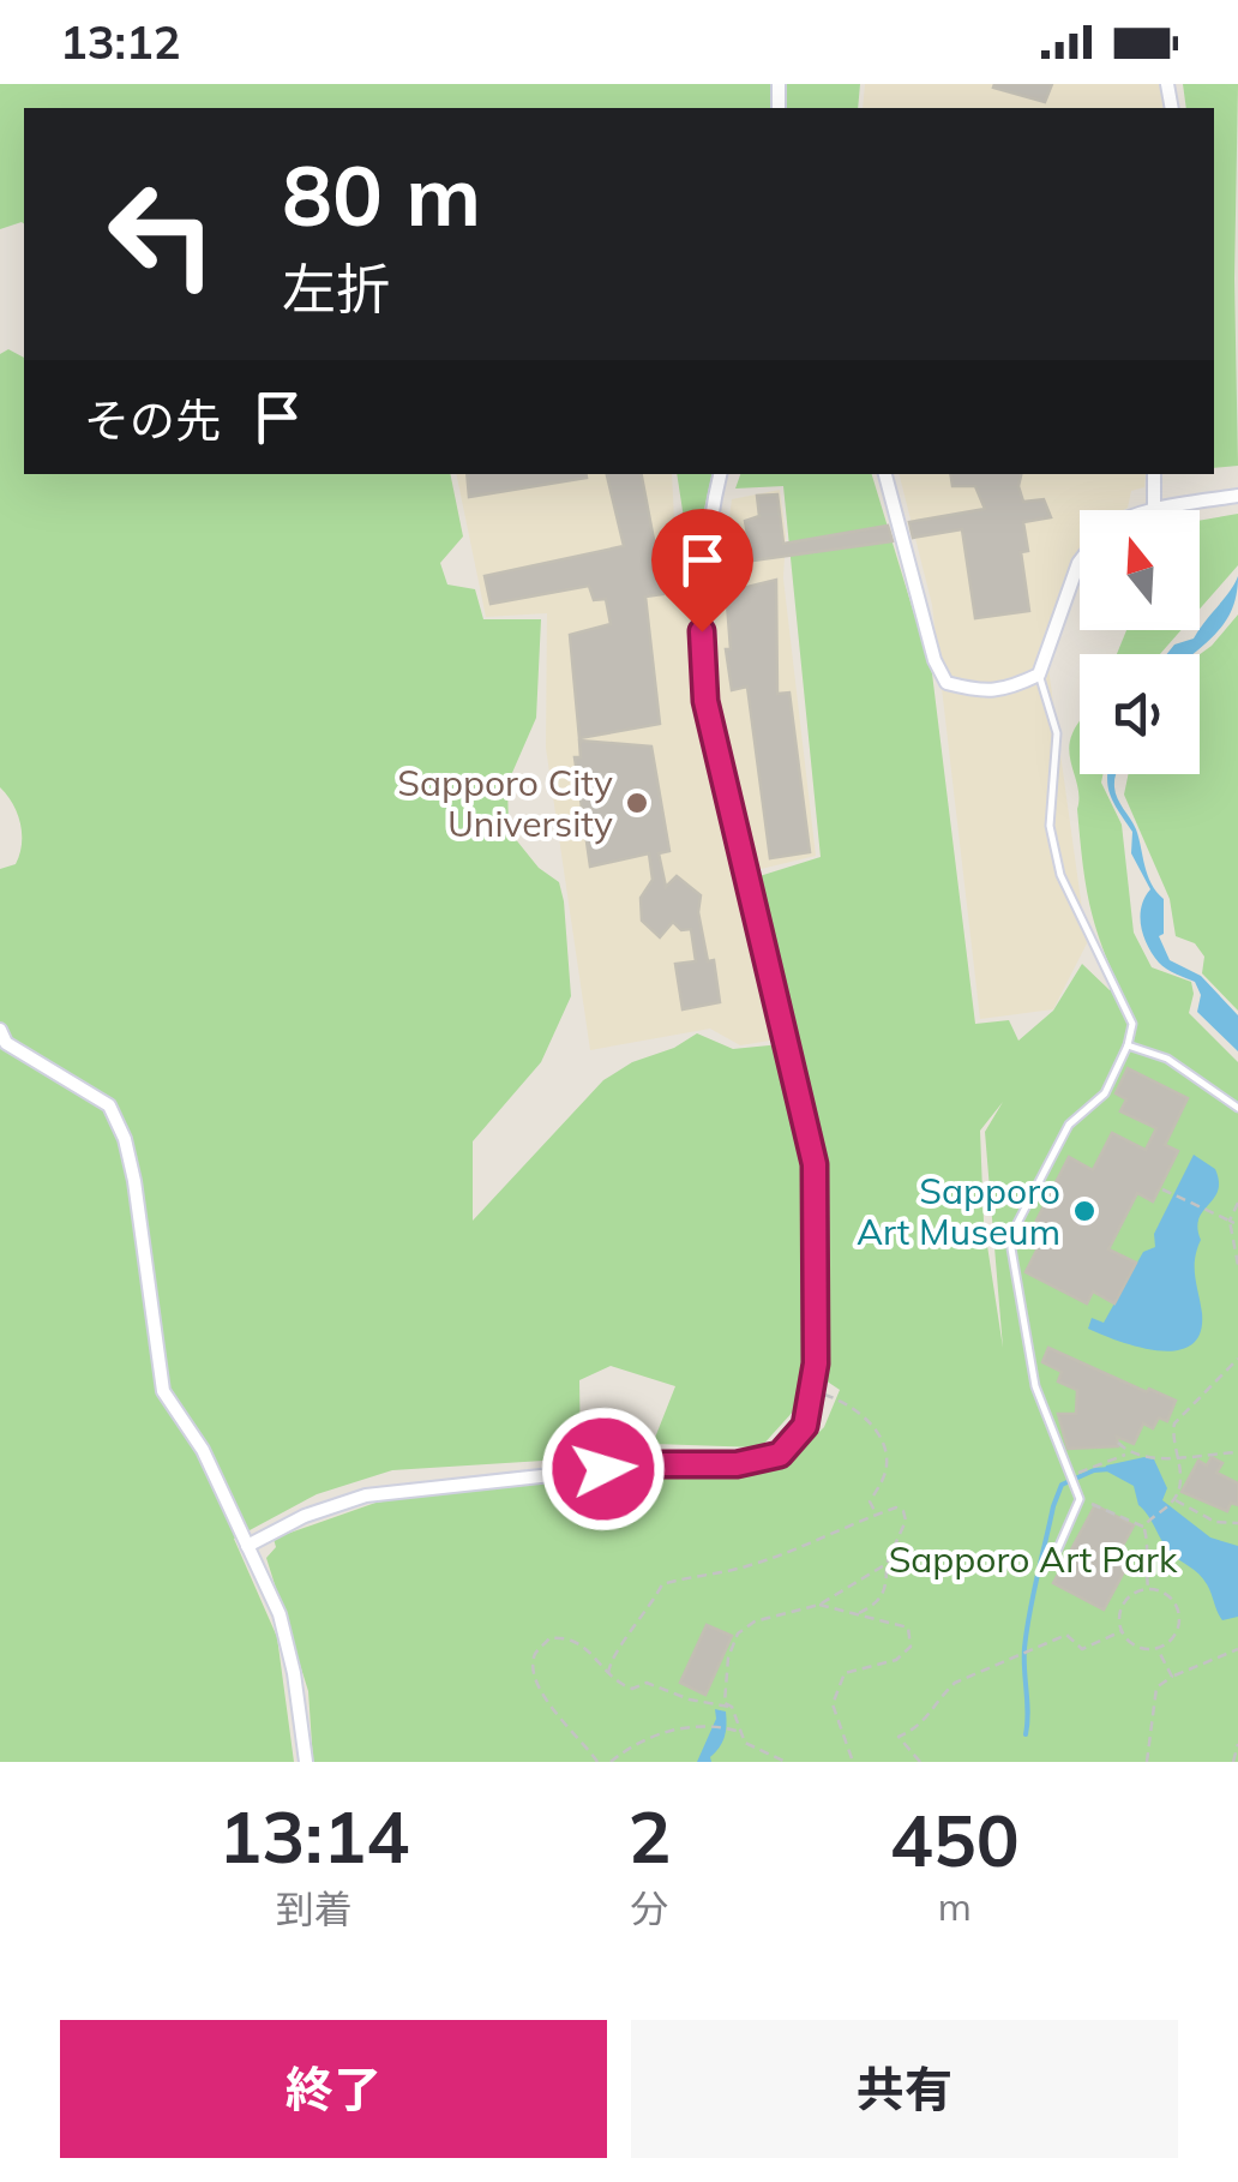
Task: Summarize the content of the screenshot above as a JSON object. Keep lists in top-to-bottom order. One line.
{"parks":["Sapporo Art Park"],"places":["Sapporo City University","Sapporo Art Museum"],"north":"top","page":{"status":"13:12","turn":["80 m","左折"],"then":"その先","eta":["13:14","到着","2","分","450","m"],"buttons":["終了","共有"]}}
